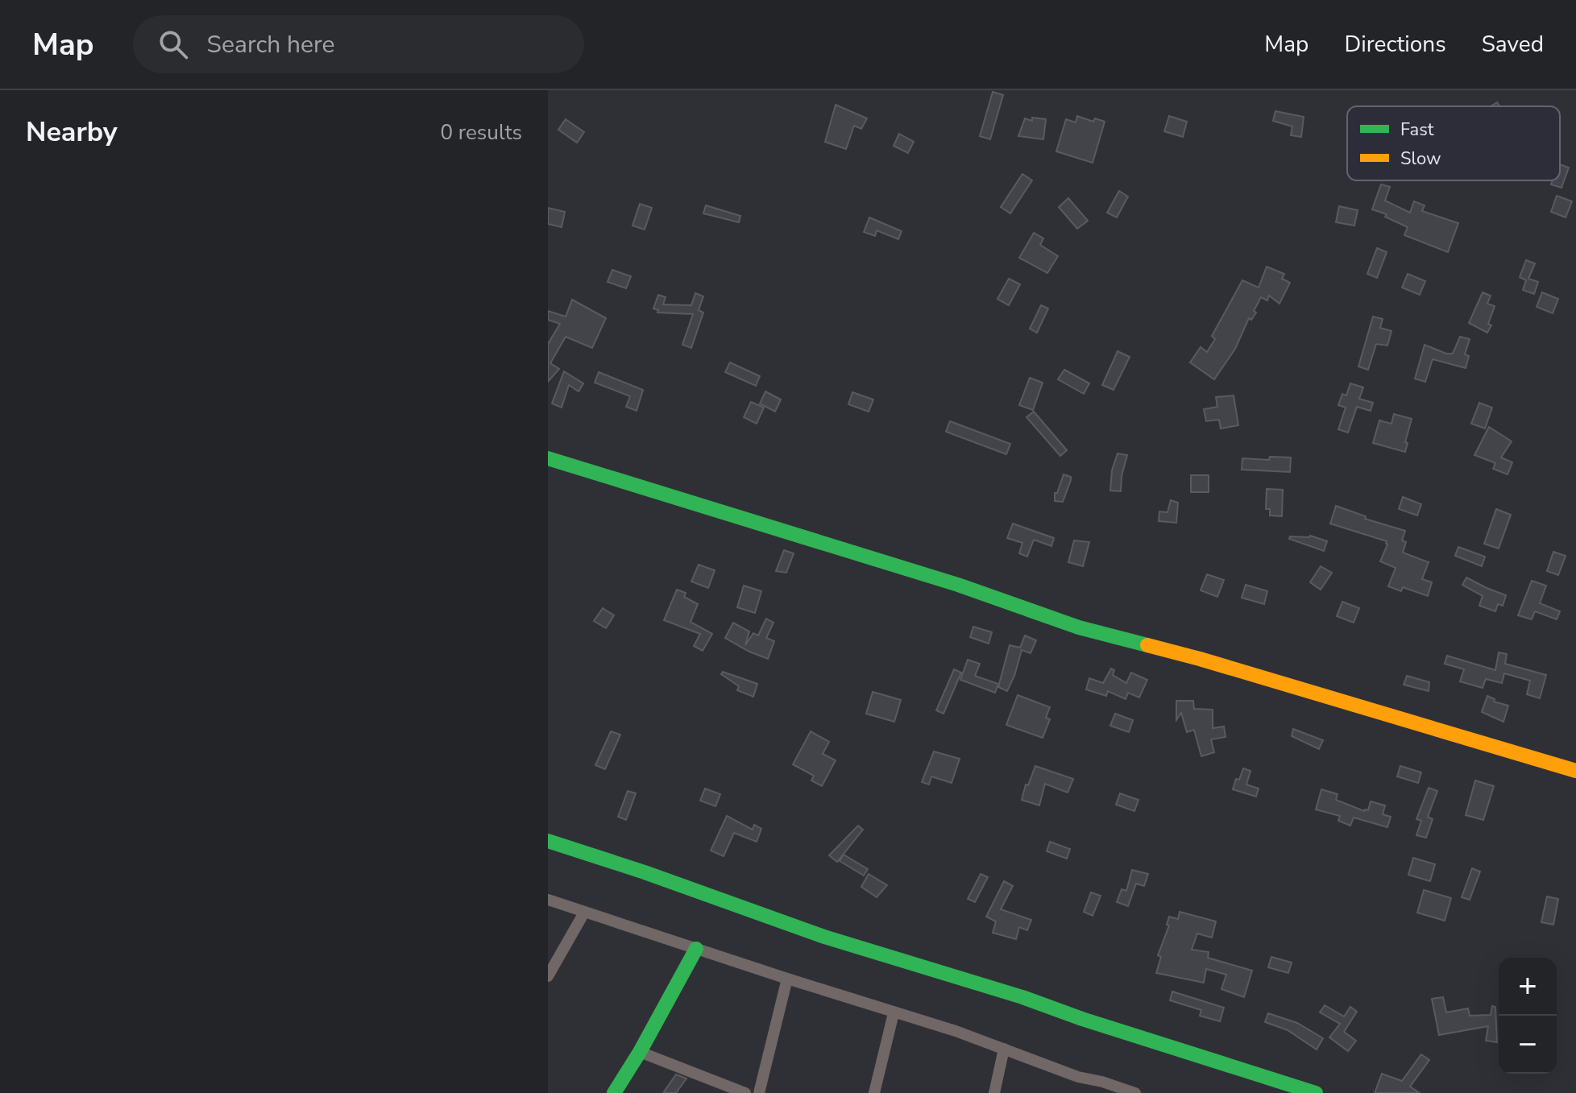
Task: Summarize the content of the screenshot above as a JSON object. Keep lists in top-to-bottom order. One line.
{"legend":["Fast","Slow"],"page":{"header":"Map","search":"Search here","nav":["Map","Directions","Saved"],"heading":["Nearby","0 results"],"map_buttons":["+","−"]}}
